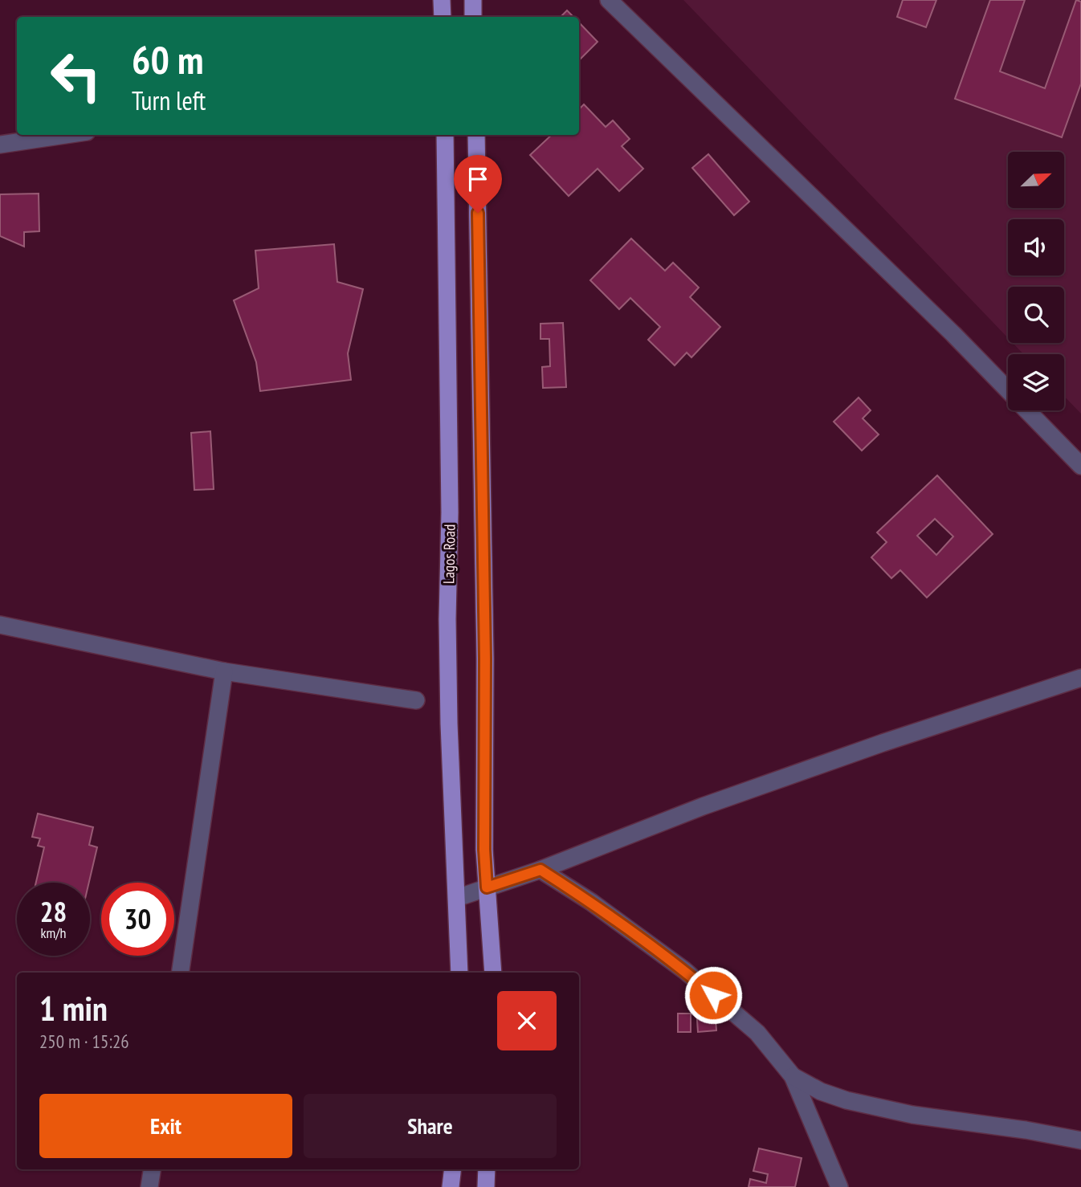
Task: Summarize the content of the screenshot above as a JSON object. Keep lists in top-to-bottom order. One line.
{"streets":{"main road":["Lagos Road"]},"north":"top right","page":{"turn":["60 m","Turn left"],"speed":"28 km/h","limit":"30","heading":["1 min","250 m · 15:26"],"buttons":["Exit","Share"]}}
